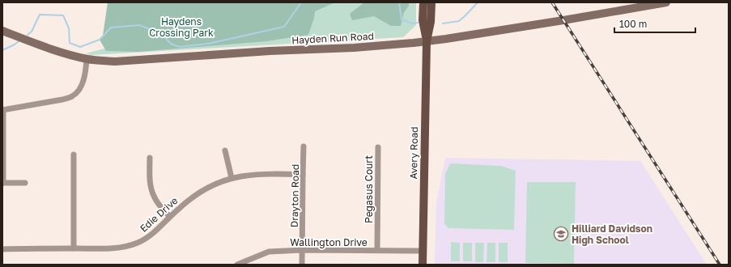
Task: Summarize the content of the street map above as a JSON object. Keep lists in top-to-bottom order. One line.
{"streets":{"main road":["Hayden Run Road","Avery Road"],"street":["Pegasus Court","Drayton Road","Edie Drive","Wallington Drive"]},"crossings":[["Hayden Run Road","Avery Road"],["Avery Road","Wallington Drive"],["Pegasus Court","Wallington Drive"],["Drayton Road","Edie Drive"],["Drayton Road","Wallington Drive"]],"parks":["Haydens Crossing Park"],"places":{"school or university":["Hilliard Davidson High School"]},"scale_bar":"100 m"}
